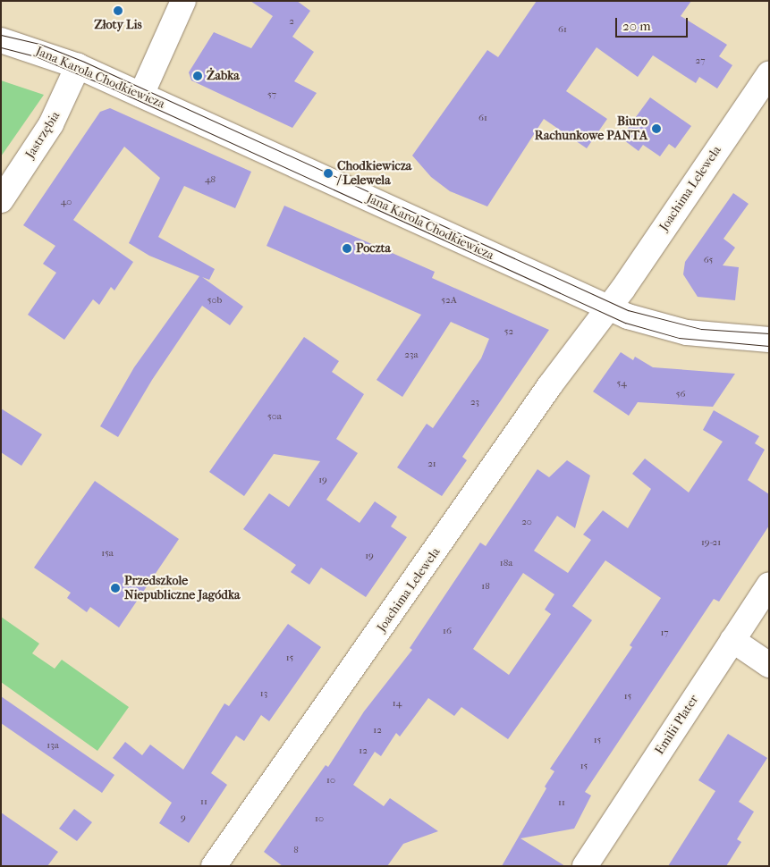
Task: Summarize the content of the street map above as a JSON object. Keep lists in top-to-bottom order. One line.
{"streets":{"street":["Jana Karola Chodkiewicza","Jastrzębia","Joachima Lelewela","Emilii Plater"]},"crossings":[["Jana Karola Chodkiewicza","Jastrzębia"],["Jana Karola Chodkiewicza","Joachima Lelewela"]],"places":["Złoty Lis","Żabka","Biuro Rachunkowe PANTA","Chodkiewicza / Lelewela","Poczta","Przedszkole Niepubliczne Jagódka"],"house_numbers":["2","61","27","57","61","48","40","65","50b","52A","52","23a","54","56","23","50a","21","19","20","19-21","15a","19","18a","18","16","17","15","13","15","14","12","15","13a","12","15","10","11","11","9","10","8"],"scale_bar":"20 m"}
